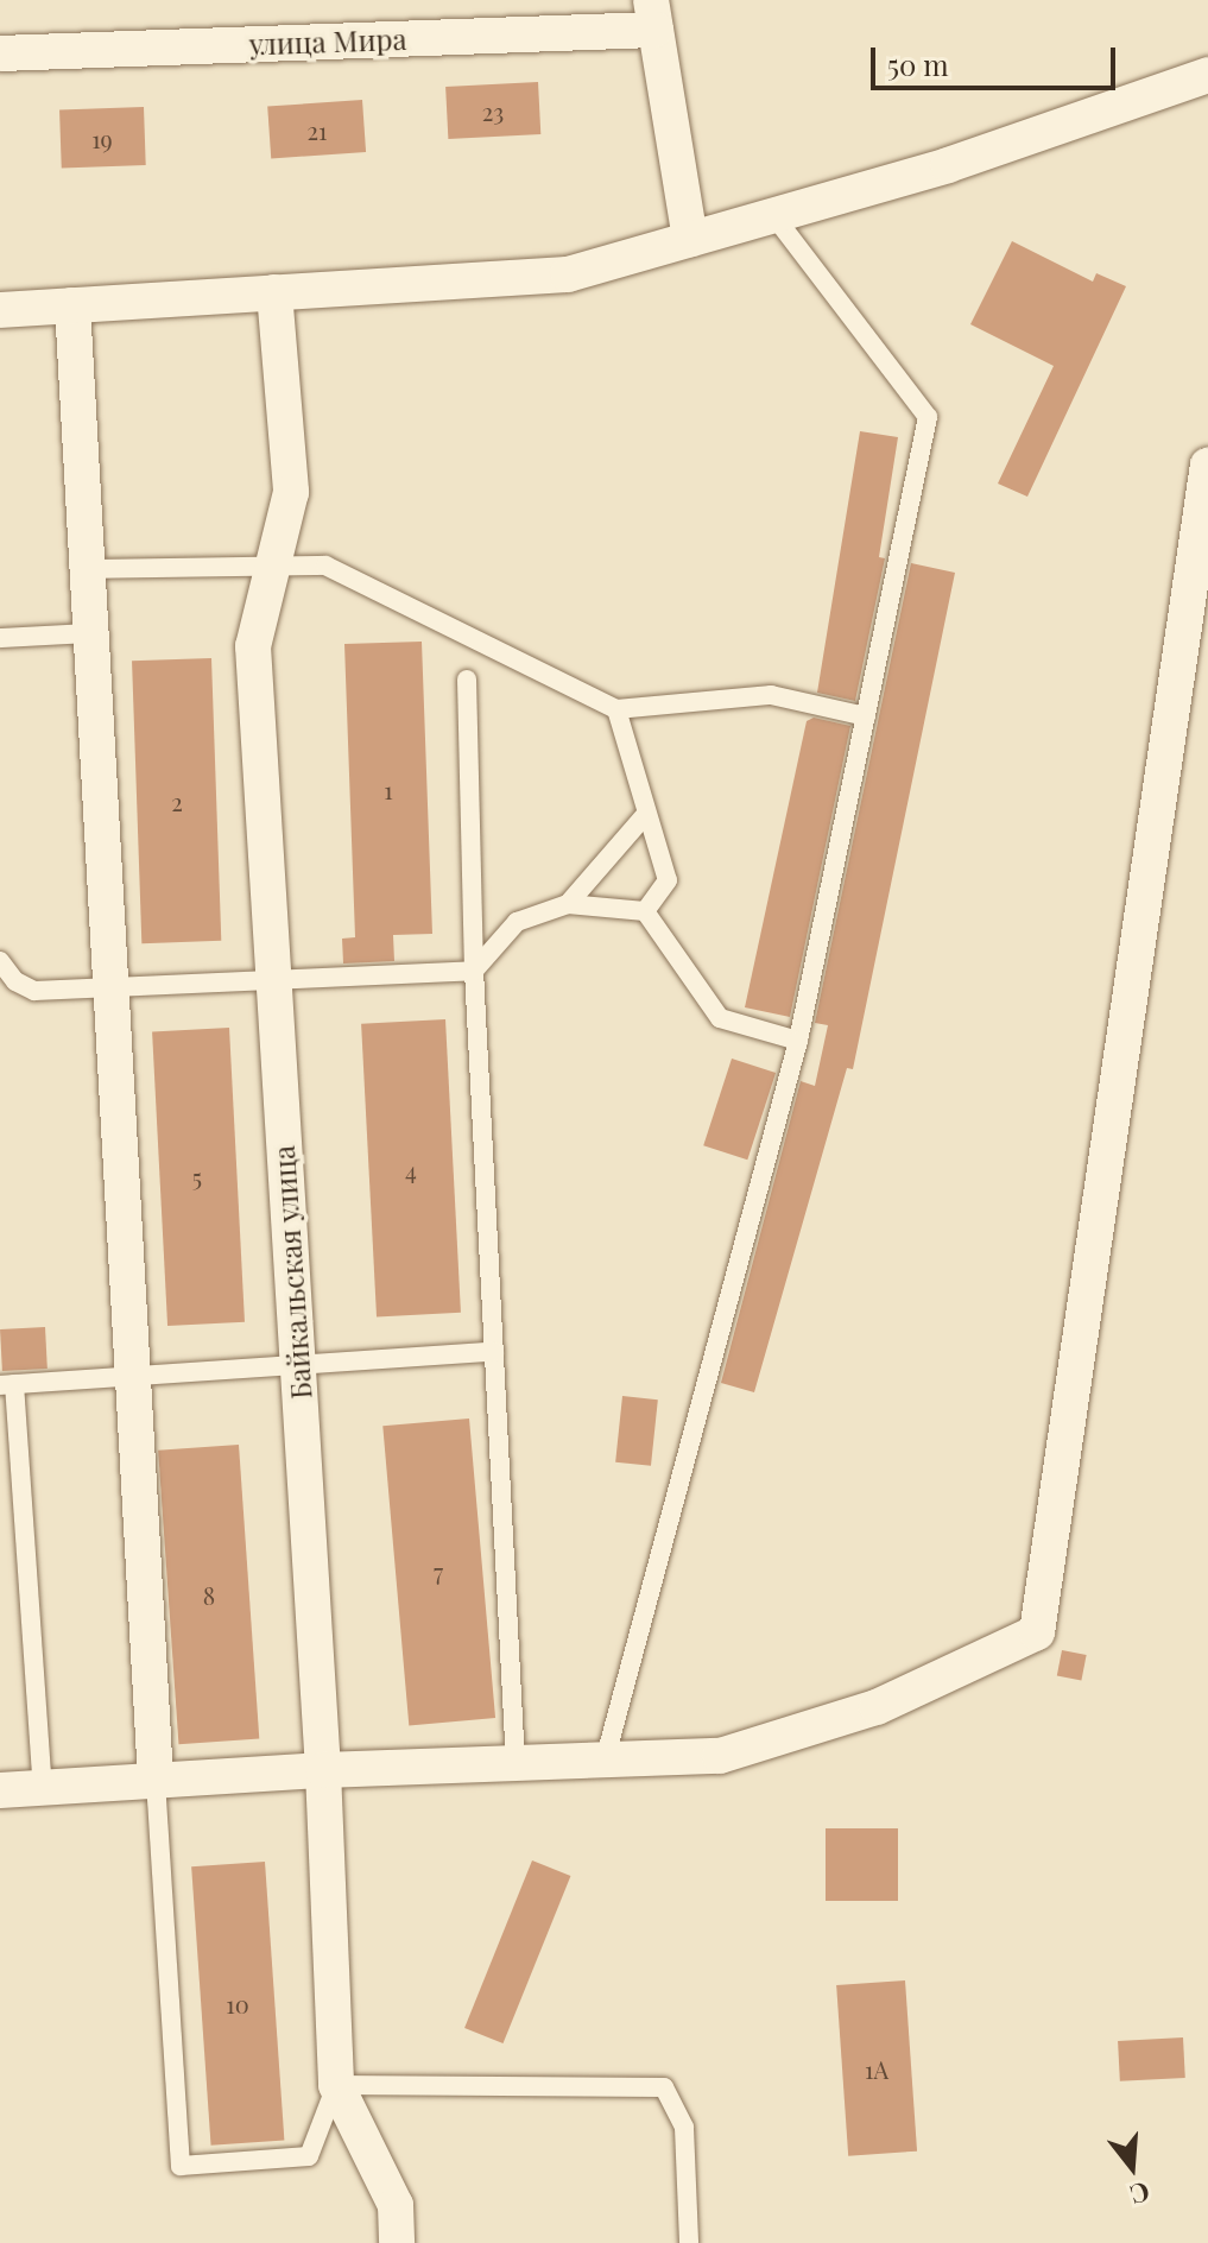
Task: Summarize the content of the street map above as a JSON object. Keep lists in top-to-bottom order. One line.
{"streets":{"street":["улица Мира","Байкальская улица"]},"house_numbers":["23","21","19","1","2","4","5","7","8","10","1А"],"scale_bar":"50 m","north":"bottom"}
